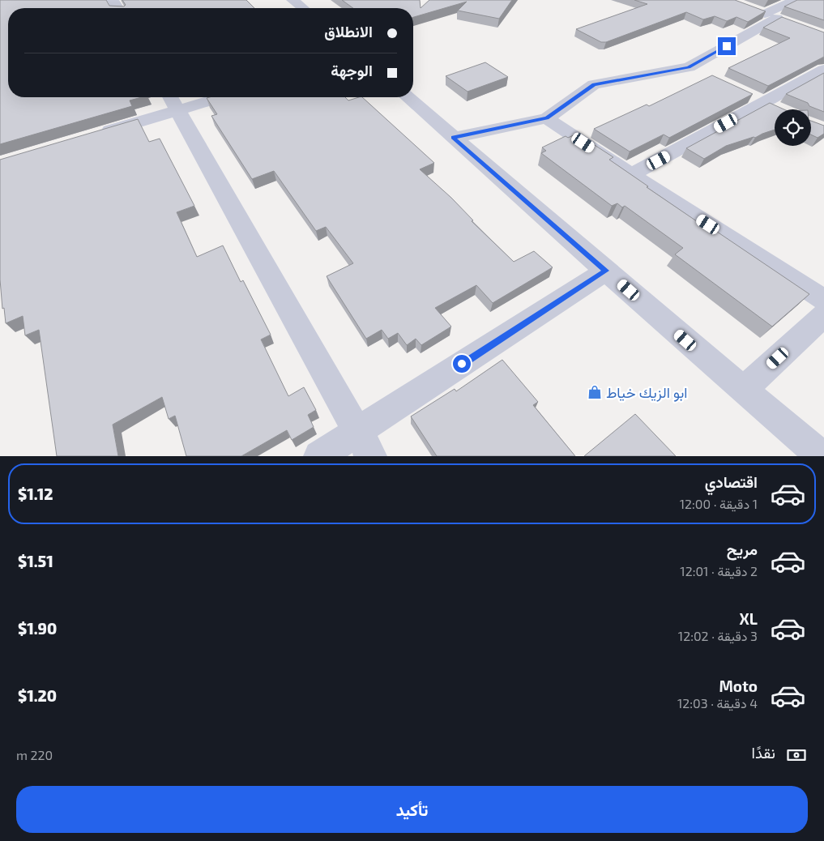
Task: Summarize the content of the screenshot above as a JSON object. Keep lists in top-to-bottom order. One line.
{"places":{"shop":["ابو الزيك خياط"]},"page":{"banner":["الانطلاق","الوجهة"],"list":[{"name":"اقتصادي","note":"1 دقيقة · 12:00","value":"$1.12"},{"name":"مريح","note":"2 دقيقة · 12:01","value":"$1.51"},{"name":"XL","note":"3 دقيقة · 12:02","value":"$1.90"},{"name":"Moto","note":"4 دقيقة · 12:03","value":"$1.20"}],"pay":["نقدًا","220 m"],"buttons":"تأكيد"}}
